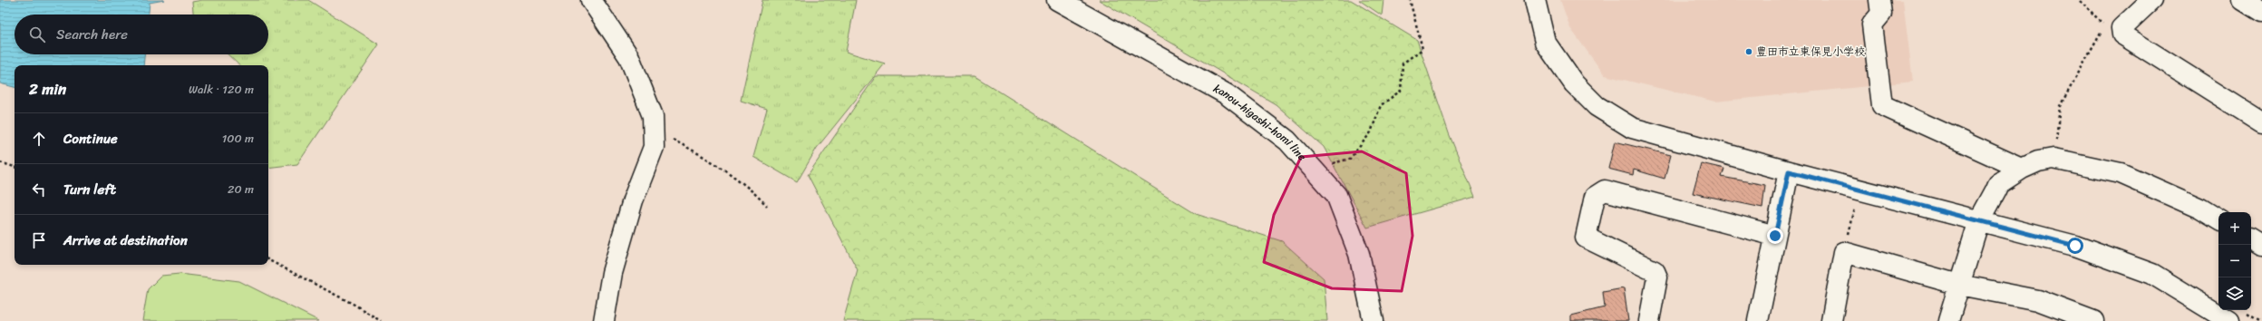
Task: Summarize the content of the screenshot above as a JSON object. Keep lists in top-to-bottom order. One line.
{"streets":{"street":["kanou-higashi-homi line"]},"places":["豊田市立東保見小学校"],"page":{"search":"Search here","heading":["2 min","Walk · 120 m"],"list":[["Continue","100 m"],["Turn left","20 m"],"Arrive at destination"],"map_buttons":["+","−"]}}
